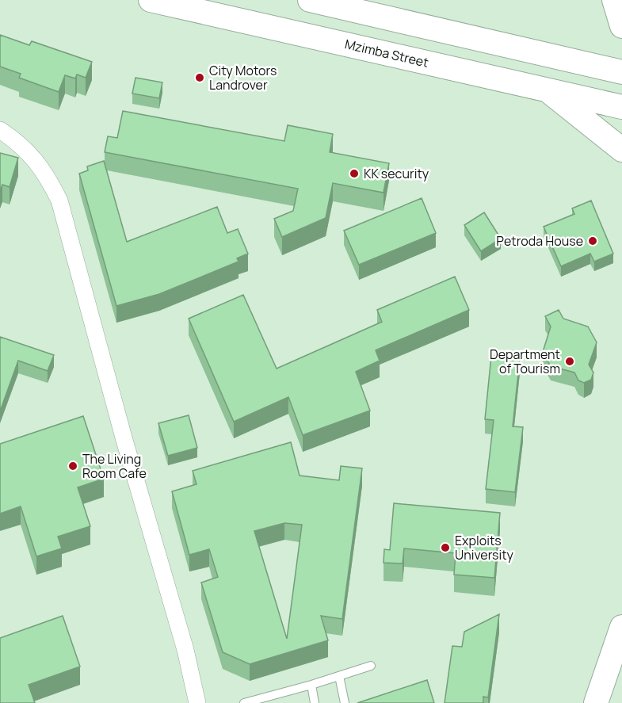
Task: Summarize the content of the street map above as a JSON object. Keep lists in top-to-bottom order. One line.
{"streets":{"main road":["Mzimba Street"]},"places":["City Motors Landrover","KK security","Petroda House","Department of Tourism","The Living Room Cafe","Exploits University"]}
